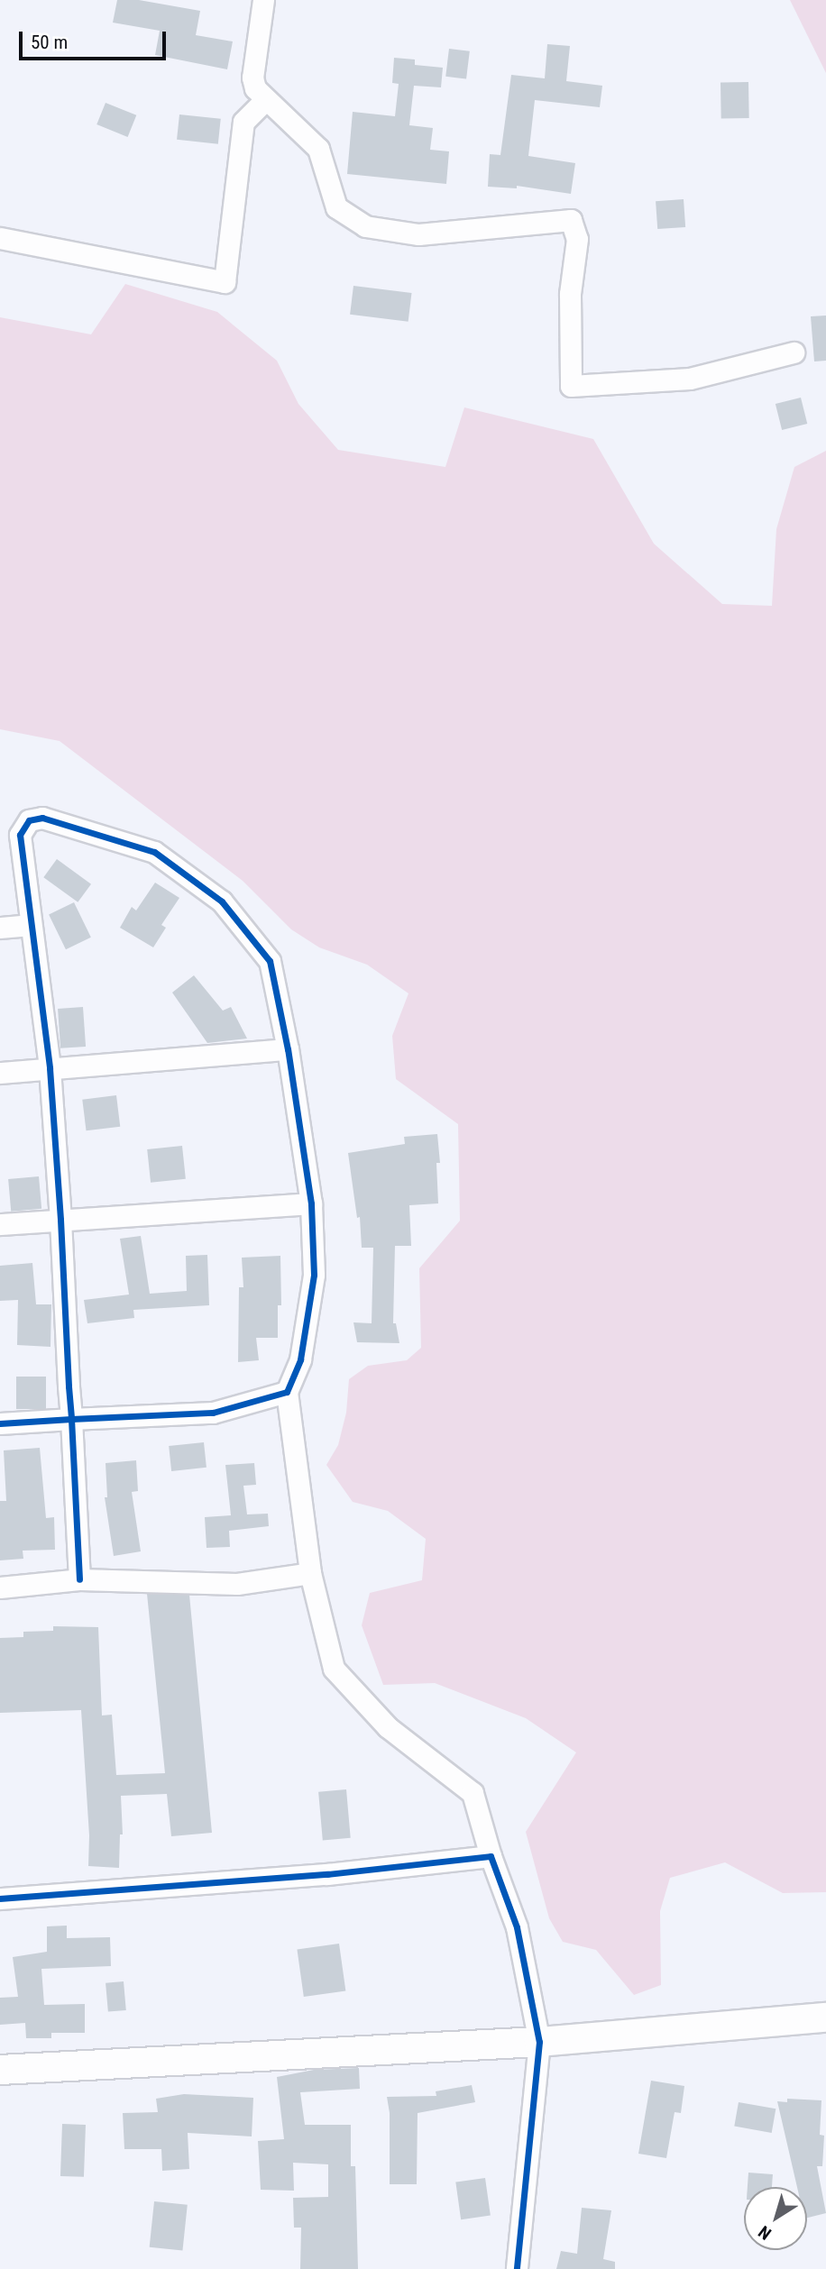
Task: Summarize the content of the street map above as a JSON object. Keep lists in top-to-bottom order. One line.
{"scale_bar":"50 m","north":"bottom left"}
